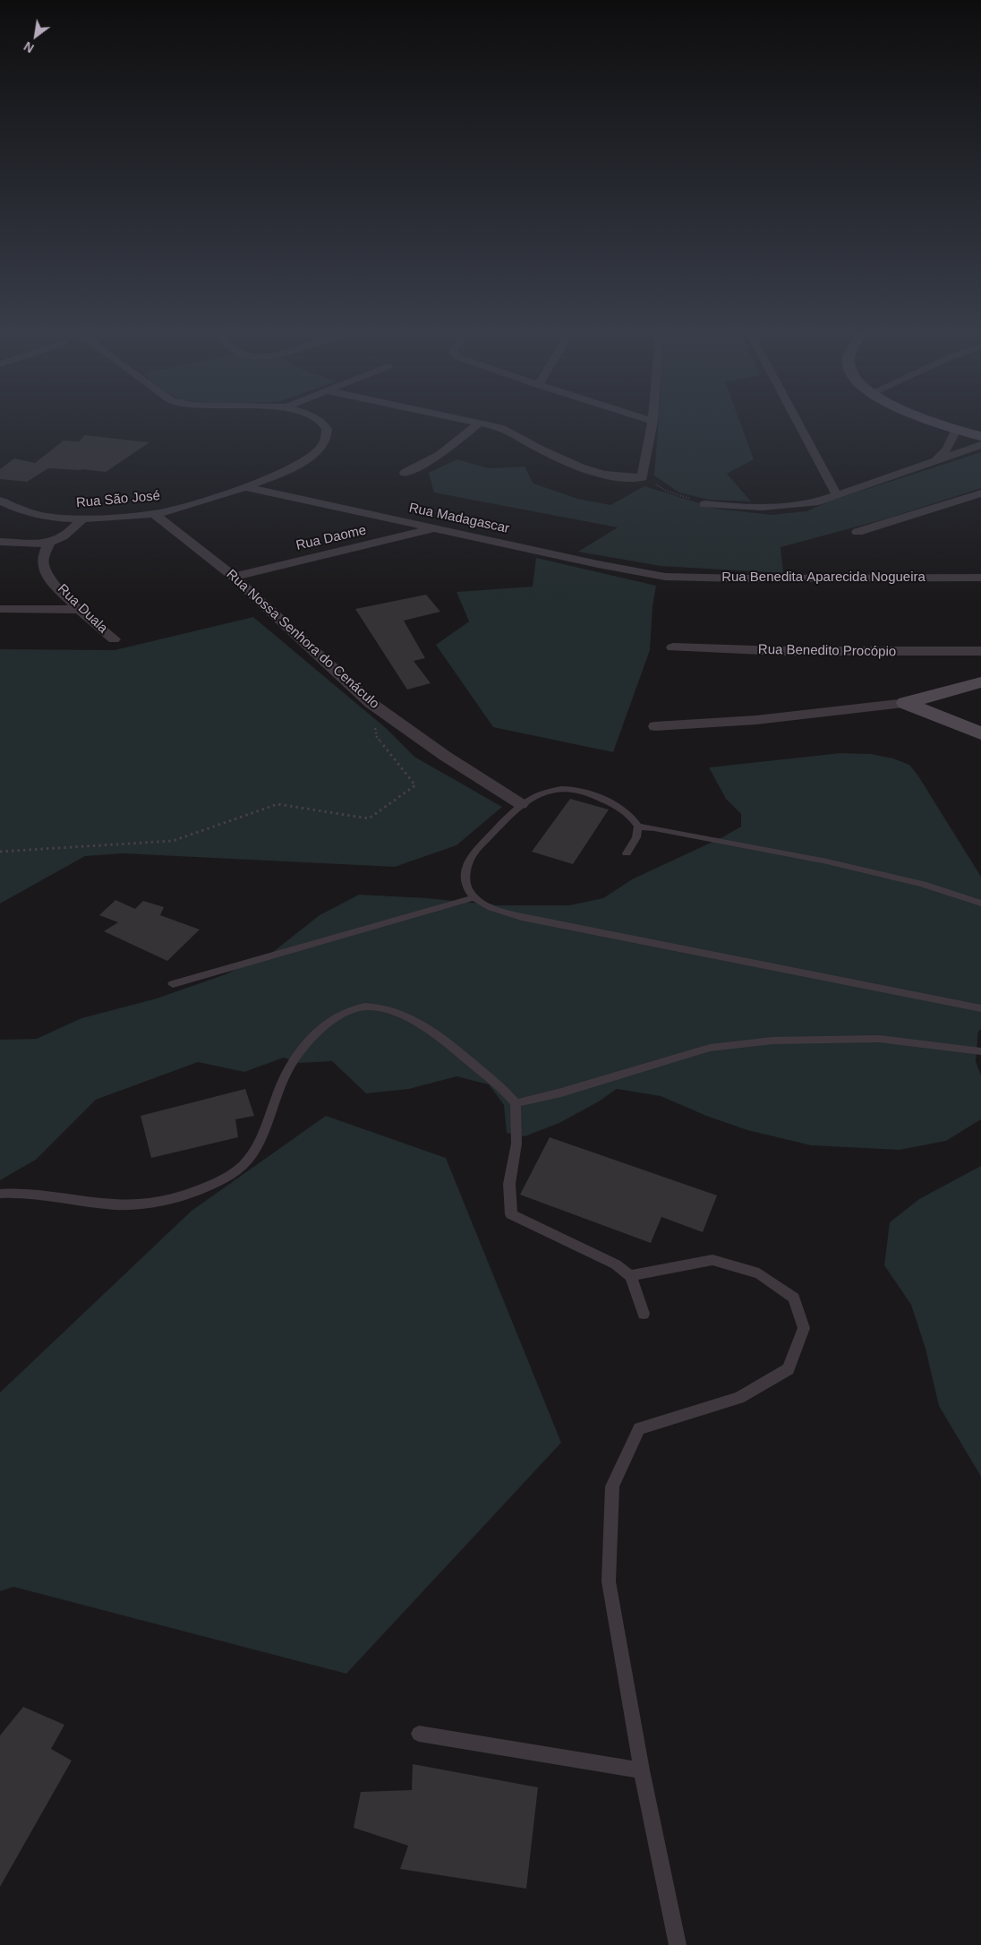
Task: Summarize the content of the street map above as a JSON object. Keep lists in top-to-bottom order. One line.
{"streets":{"street":["Rua São José","Rua Madagascar","Rua Daome","Rua Benedita Aparecida Nogueira","Rua Duala","Rua Nossa Senhora do Cenáculo","Rua Benedito Procópio"]},"crossings":[["Rua São José","Rua Madagascar"],["Rua São José","Rua Nossa Senhora do Cenáculo"],["Rua Madagascar","Rua Daome"],["Rua Madagascar","Rua Benedita Aparecida Nogueira"],["Rua Daome","Rua Nossa Senhora do Cenáculo"]],"north":"bottom left"}
